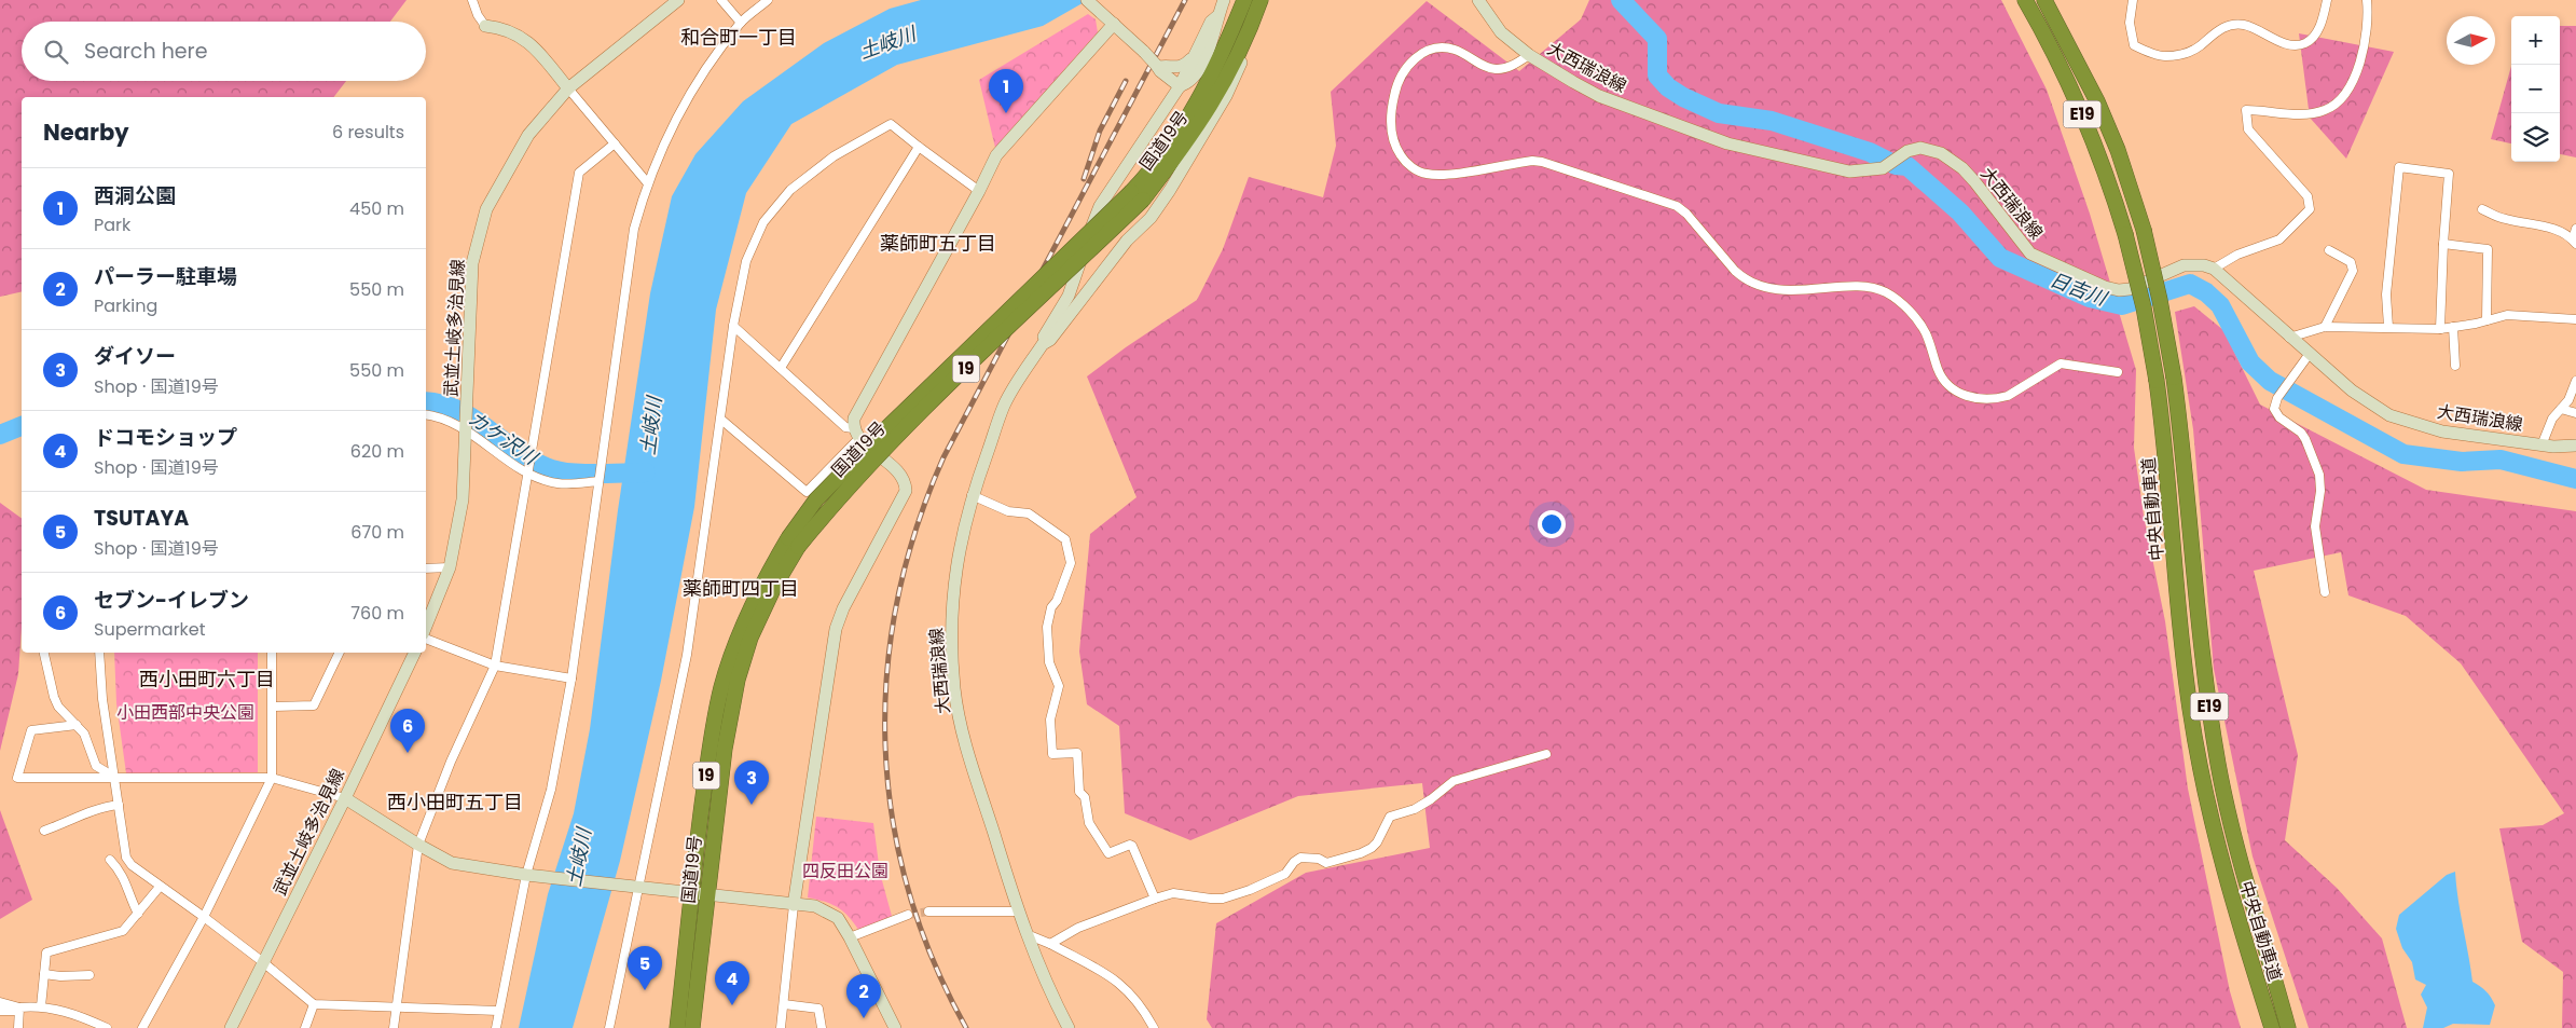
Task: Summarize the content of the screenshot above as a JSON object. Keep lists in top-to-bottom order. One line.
{"streets":{"highway":["E19","国道19号","19","中央自動車道"],"main road":["大西瑞浪線","武並土岐多治見線"]},"districts":["和合町一丁目","薬師町五丁目","薬師町四丁目","西小田町六丁目","西小田町五丁目"],"water":["土岐川","日吉川","カケ沢川"],"parks":["小田西部中央公園","四反田公園"],"north":"right","page":{"map_buttons":["+","−"],"search":"Search here","pins":["1","6","3","5","4","2"],"heading":["Nearby","6 results"],"list":[{"mark":"1","name":"西洞公園","note":"Park","value":"450 m"},{"mark":"2","name":"パーラー駐車場","note":"Parking","value":"550 m"},{"mark":"3","name":"ダイソー","note":"Shop · 国道19号","value":"550 m"},{"mark":"4","name":"ドコモショップ","note":"Shop · 国道19号","value":"620 m"},{"mark":"5","name":"TSUTAYA","note":"Shop · 国道19号","value":"670 m"},{"mark":"6","name":"セブン-イレブン","note":"Supermarket","value":"760 m"}]}}
